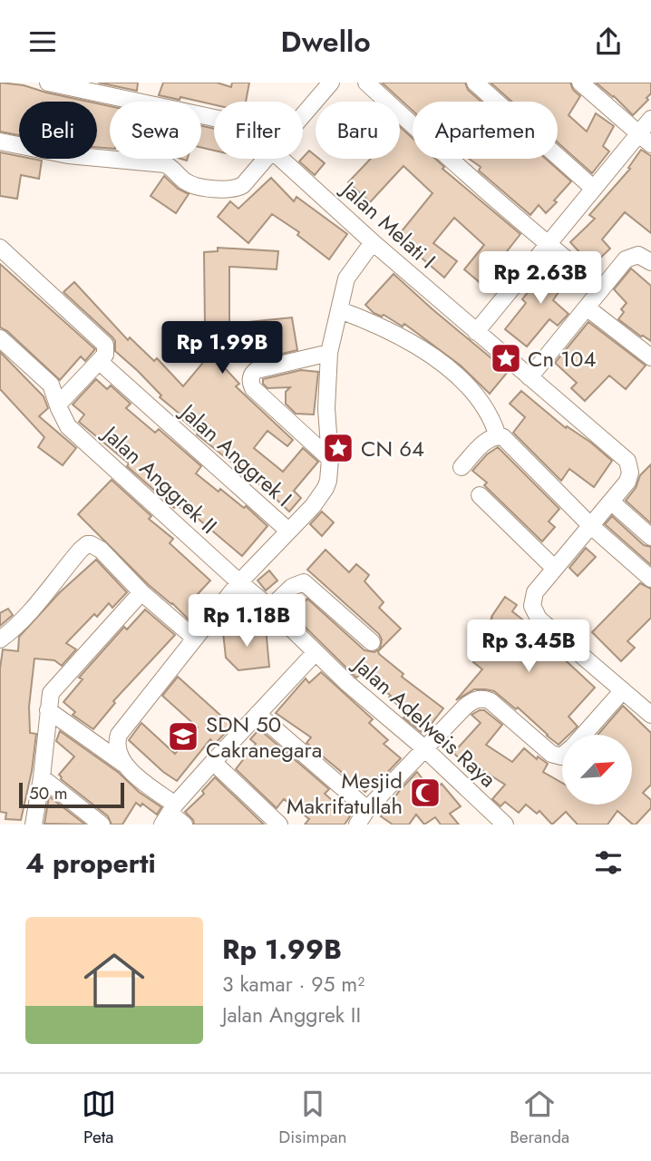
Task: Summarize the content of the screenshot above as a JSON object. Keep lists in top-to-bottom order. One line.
{"streets":{"street":["Jalan Melati I","Jalan Anggrek I","Jalan Anggrek II","Jalan Adelweis Raya"]},"crossings":[["Jalan Anggrek II","Jalan Adelweis Raya"]],"places":{"place":["Cn 104","CN 64"],"school or university":["SDN 50 Cakranegara"],"mosque":["Mesjid Makrifatullah"]},"scale_bar":"50 m","north":"top right","page":{"header":"Dwello","chip":["Beli","Sewa","Filter","Baru","Apartemen"],"price":["Rp 2.63B","Rp 1.99B","Rp 1.18B","Rp 3.45B"],"scale":"50 m","heading":"4 properti","list":[{"name":"Rp 1.99B","note":"3 kamar · 95 m² · Jalan Anggrek II"}],"tabs":["Peta","Disimpan","Beranda"]}}
